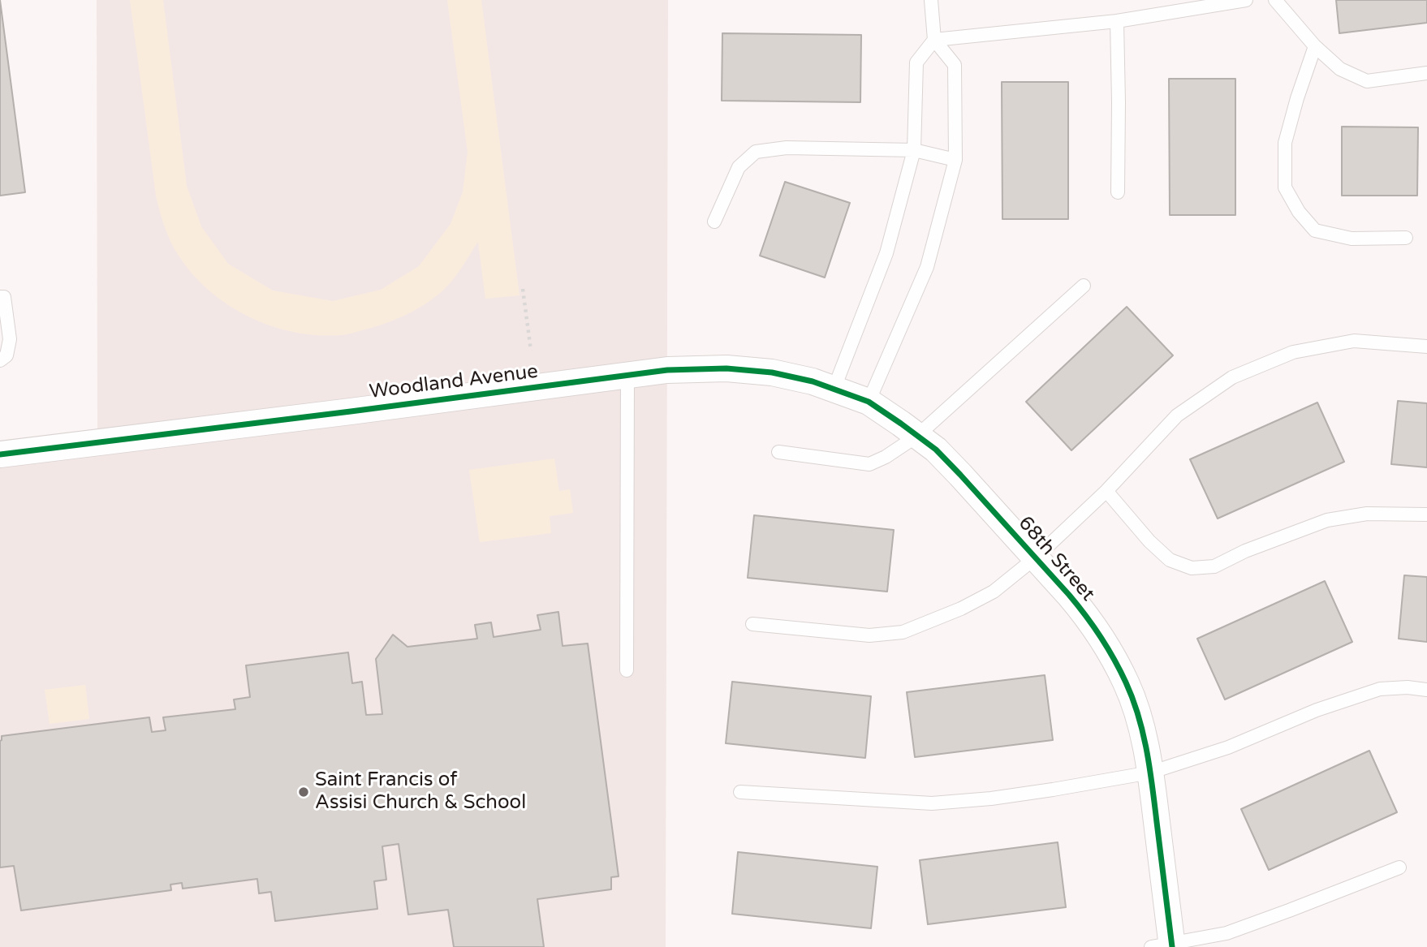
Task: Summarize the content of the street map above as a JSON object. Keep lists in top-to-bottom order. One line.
{"streets":{"street":["Woodland Avenue","68th Street"]},"crossings":[["Woodland Avenue","68th Street"]],"places":["Saint Francis of Assisi Church & School"]}
